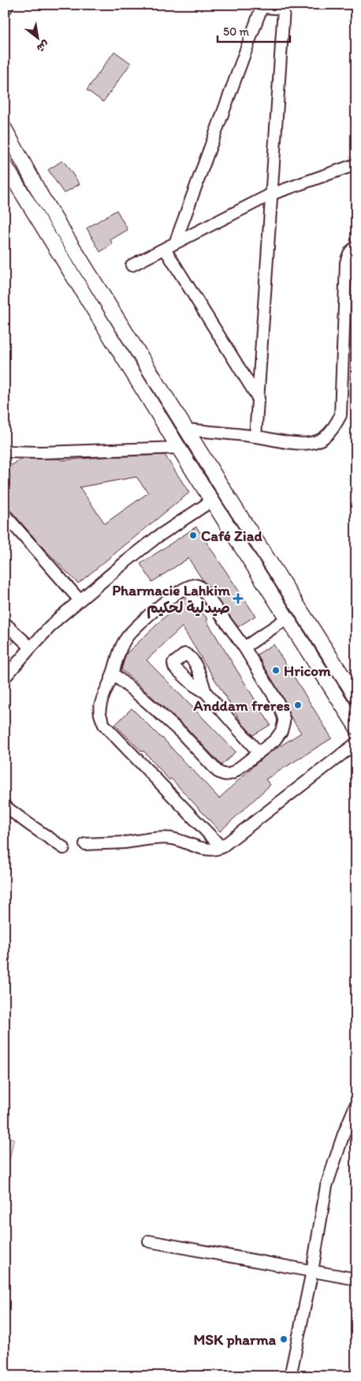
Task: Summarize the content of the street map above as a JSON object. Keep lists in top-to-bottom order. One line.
{"places":{"other":["Café Ziad","Hricom","Anddam freres","MSK pharma"],"health":["Pharmacie Lahkim صيدلية لحكيم"]},"scale_bar":"50 m","north":"bottom right"}
